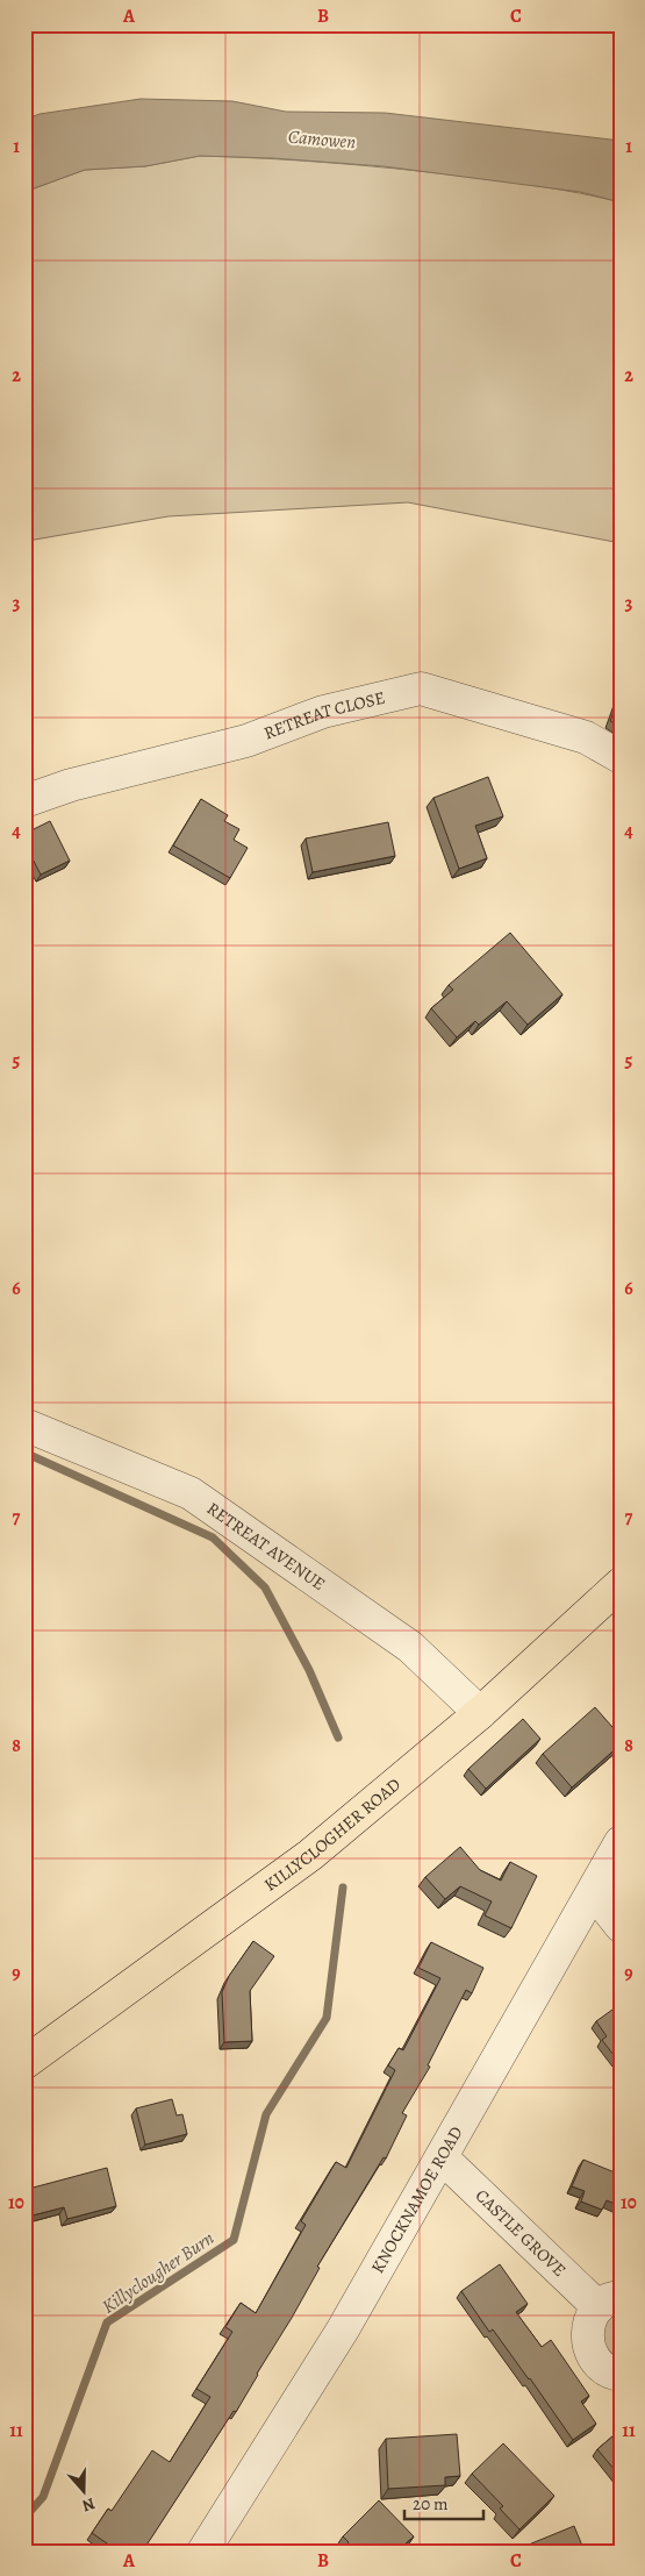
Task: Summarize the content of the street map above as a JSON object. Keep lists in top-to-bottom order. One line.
{"streets":{"highway":["KILLYCLOGHER ROAD"],"street":["RETREAT CLOSE","RETREAT AVENUE","KNOCKNAMOE ROAD","CASTLE GROVE"]},"crossings":[["RETREAT AVENUE","KILLYCLOGHER ROAD"],["KNOCKNAMOE ROAD","CASTLE GROVE"]],"water":["Camowen","Killyclougher Burn"],"scale_bar":"20 m","north":"bottom","grid":{"columns":["A","B","C"],"rows":["1","2","3","4","5","6","7","8","9","10","11"]}}
